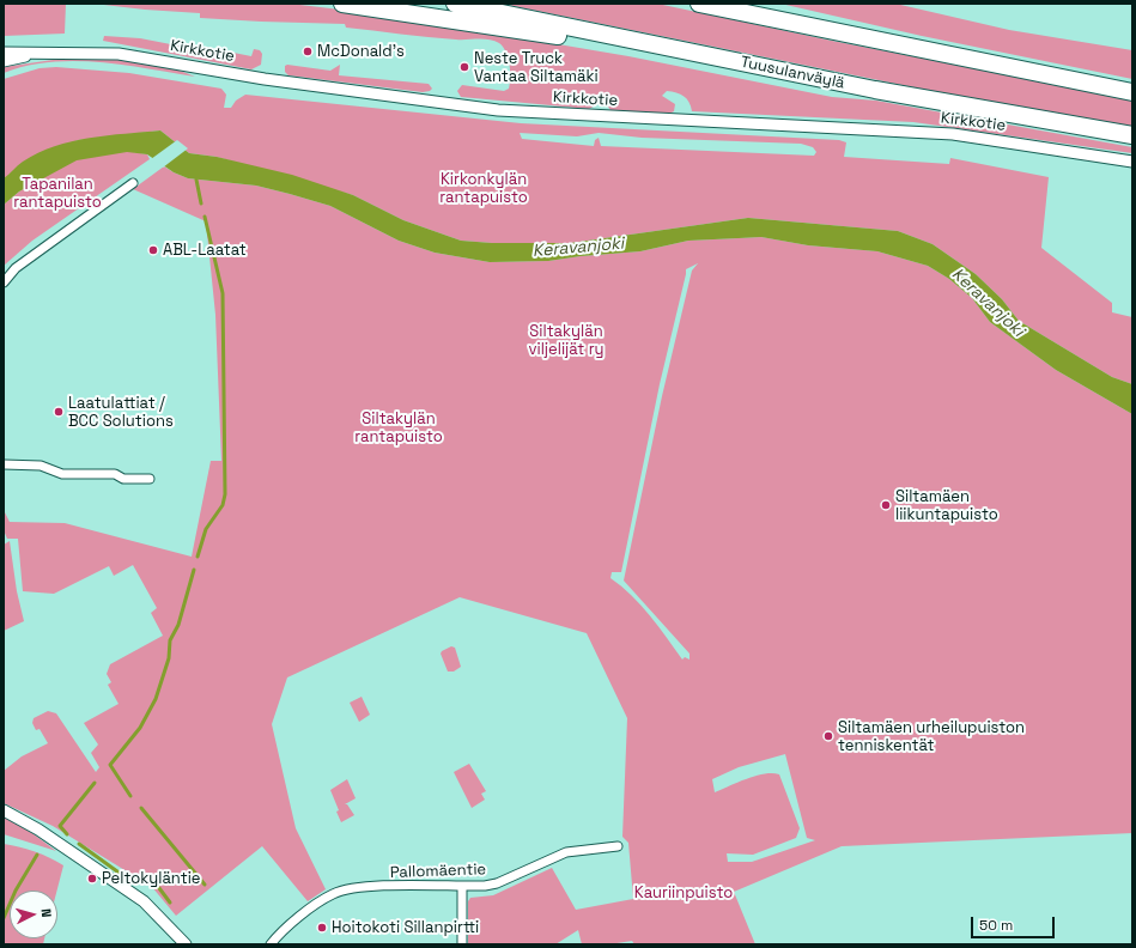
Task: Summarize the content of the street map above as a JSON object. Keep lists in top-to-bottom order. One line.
{"streets":{"highway":["Tuusulanväylä"],"street":["Kirkkotie","Pallomäentie"]},"water":["Keravanjoki"],"parks":["Kirkonkylän rantapuisto","Tapanilan rantapuisto","Siltakylän viljelijät ry","Siltakylän rantapuisto","Kauriinpuisto"],"places":["McDonald's","Neste Truck Vantaa Siltamäki","ABL-Laatat","Laatulattiat / BCC Solutions","Siltamäen liikuntapuisto","Siltamäen urheilupuiston tenniskentät","Peltokyläntie","Hoitokoti Sillanpirtti"],"scale_bar":"50 m","north":"right"}
